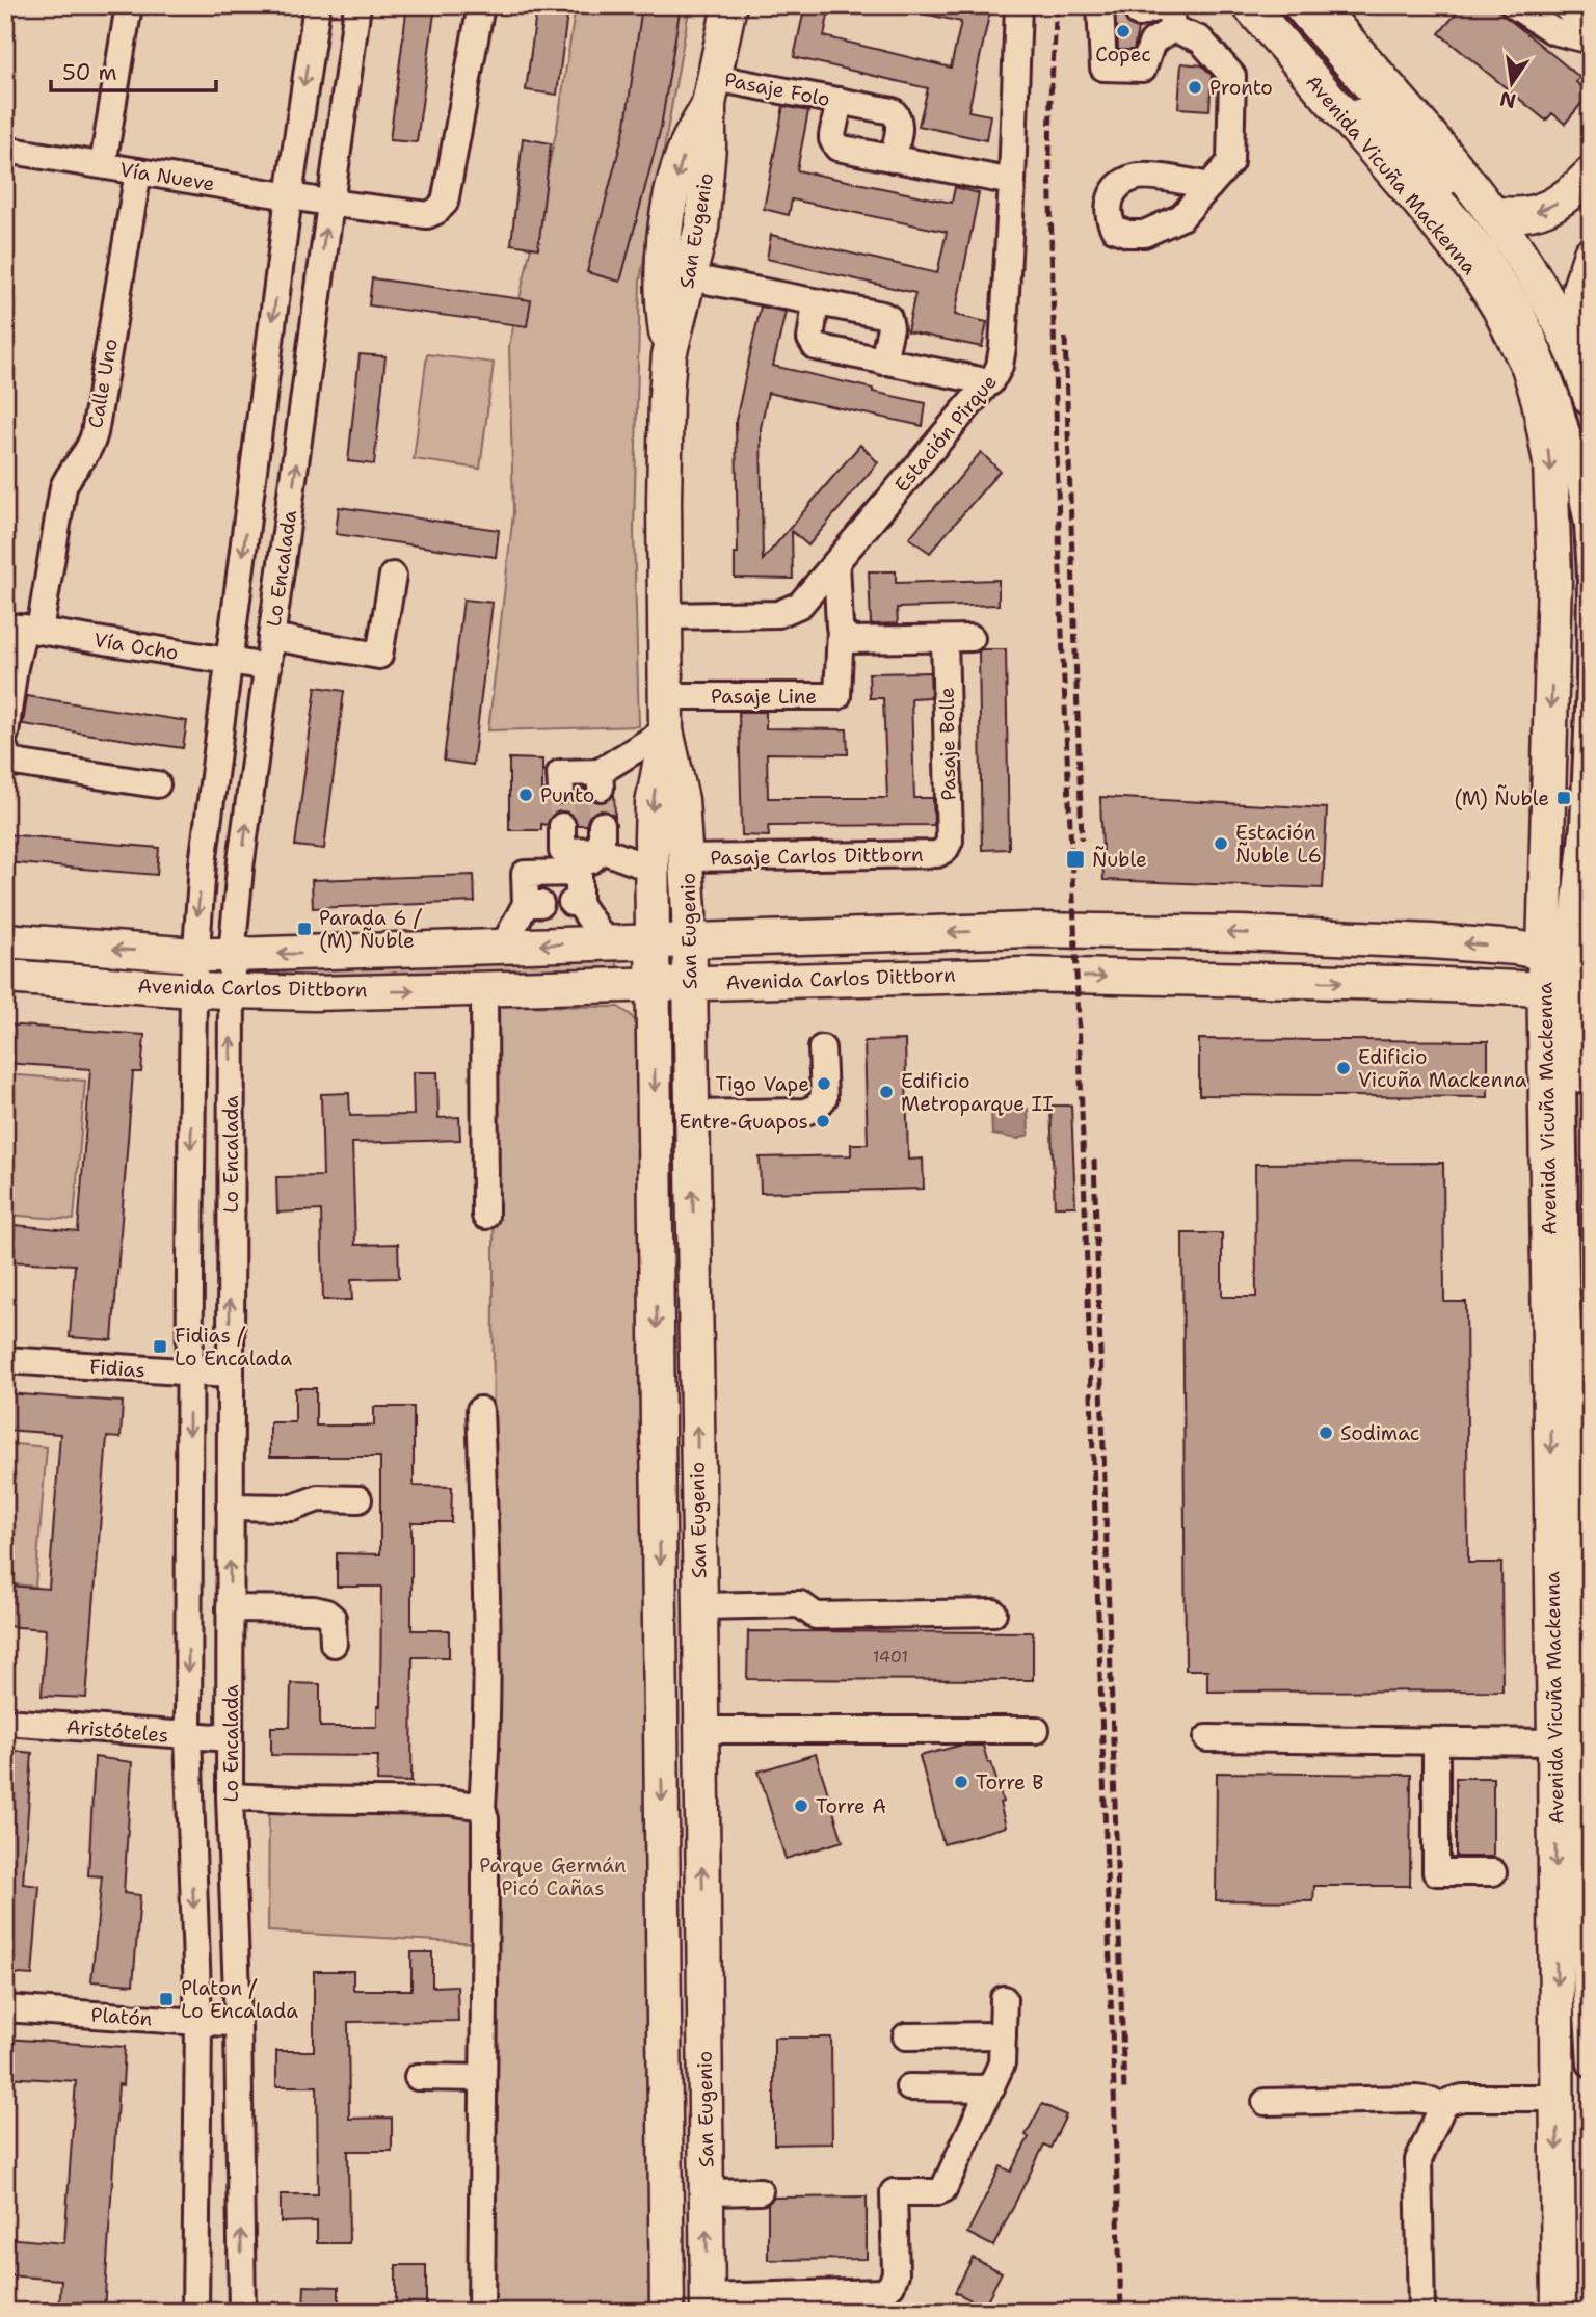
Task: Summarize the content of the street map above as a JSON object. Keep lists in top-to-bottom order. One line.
{"streets":{"main road":["Avenida Vicuña Mackenna","San Eugenio","Avenida Carlos Dittborn"],"street":["Pasaje Folo","Vía Nueve","Calle Uno","Estación Pirque","Lo Encalada","Vía Ocho","Pasaje Line","Pasaje Bolle","Pasaje Carlos Dittborn","Fidias","Aristóteles","Platón"]},"crossings":[["Pasaje Folo","San Eugenio"],["Pasaje Folo","Estación Pirque"],["Avenida Vicuña Mackenna","Avenida Carlos Dittborn"],["Vía Nueve","Calle Uno"],["Vía Nueve","Lo Encalada"],["San Eugenio","Estación Pirque"],["San Eugenio","Pasaje Line"],["San Eugenio","Pasaje Carlos Dittborn"],["San Eugenio","Avenida Carlos Dittborn"],["Calle Uno","Vía Ocho"],["Estación Pirque","Pasaje Line"],["Lo Encalada","Vía Ocho"],["Lo Encalada","Avenida Carlos Dittborn"],["Lo Encalada","Fidias"],["Lo Encalada","Aristóteles"],["Lo Encalada","Platón"],["Pasaje Bolle","Pasaje Carlos Dittborn"]],"one_way":["Avenida Vicuña Mackenna"],"parks":["Parque Germán Picó Cañas"],"places":{"other":["Copec","Pronto","Punto","Estación Ñuble L6","Edificio Vicuña Mackenna","Tigo Vape","Edificio Metroparque II","Entre Guapos","Sodimac","Torre B","Torre A"],"transit":["(M) Ñuble","Ñuble","Parada 6 / (M) Ñuble","Fidias / Lo Encalada","Platon / Lo Encalada"]},"house_numbers":["1401"],"scale_bar":"50 m","north":"bottom"}
